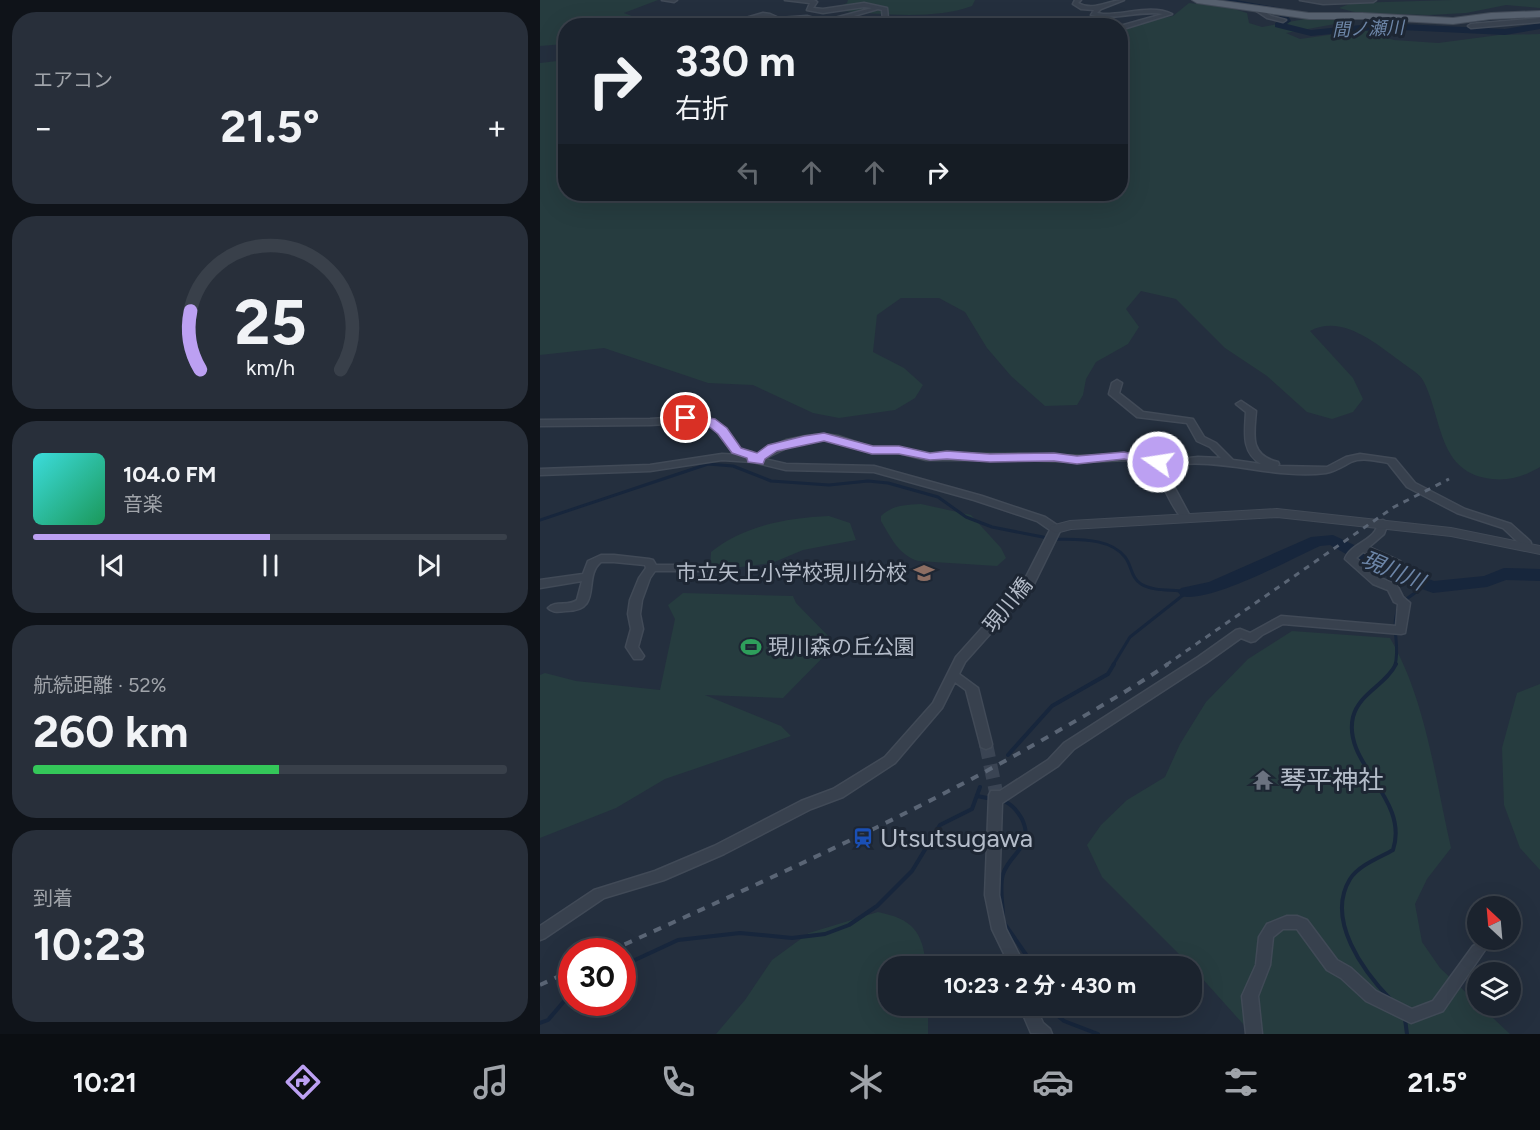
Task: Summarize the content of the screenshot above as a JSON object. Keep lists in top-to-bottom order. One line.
{"streets":{"street":["現川橋"]},"water":["間ノ瀬川","現川川"],"places":{"school or university":["市立矢上小学校現川分校"],"sports":["現川森の丘公園"],"temple":["琴平神社"],"station":["Utsutsugawa"]},"north":"top left","page":{"tile":["エアコン",["航続距離 · 52%","260 km"],["到着","10:23"]],"turn":["330 m","右折"],"heat":["−","21.5°","+"],"song":["104.0 FM","音楽"],"limit":"30","trip":"10:23 · 2 分 · 430 m","tabs":["10:21","21.5°"],"gauge":["25","km/h"]}}
